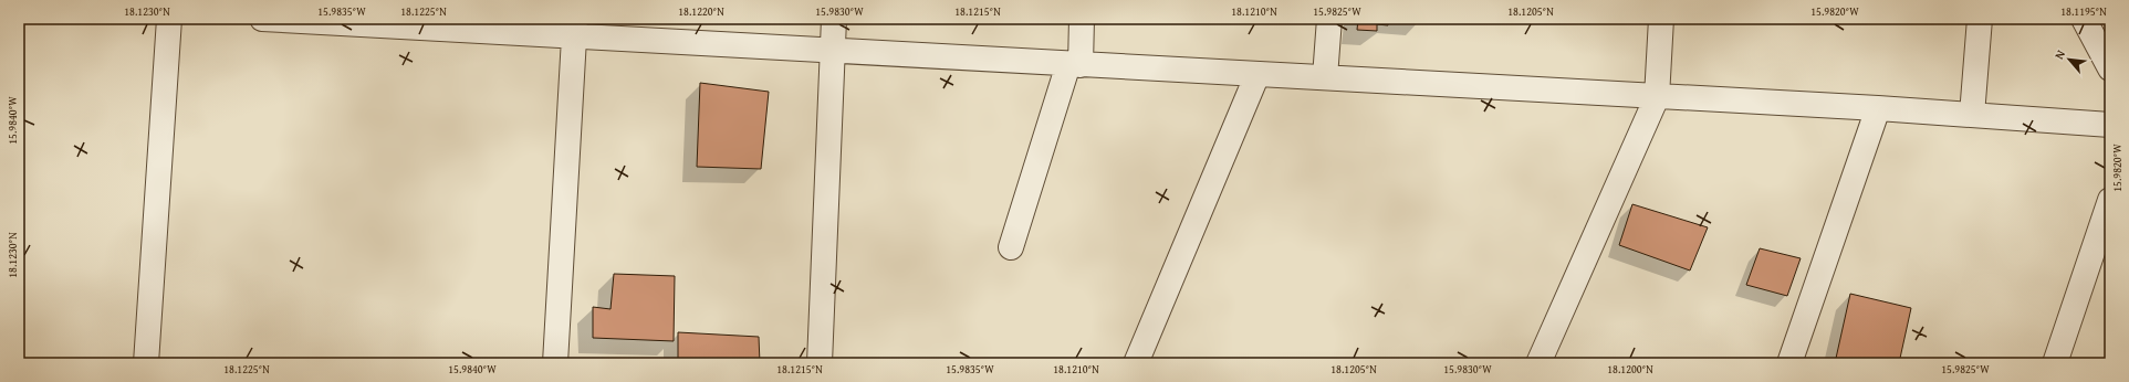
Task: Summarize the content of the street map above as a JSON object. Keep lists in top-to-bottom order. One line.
{"north":"top left","coordinates":["18.1230°N","15.9835°W","18.1225°N","18.1220°N","15.9830°W","18.1215°N","18.1210°N","15.9825°W","18.1205°N","15.9820°W","18.1195°N","15.9840°W","18.1200°N"]}
